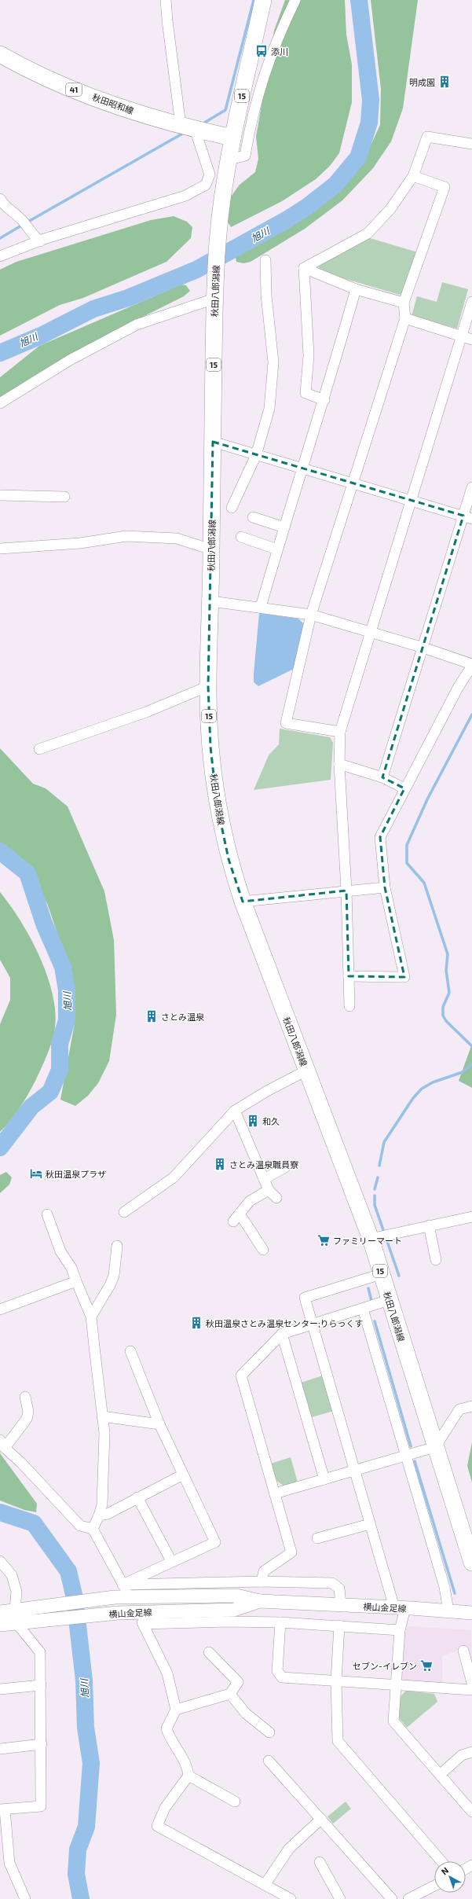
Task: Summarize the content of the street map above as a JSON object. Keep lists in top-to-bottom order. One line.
{"streets":{"main road":["41","15","秋田昭和線","秋田八郎潟線"],"street":["横山金足線"]},"crossings":[["秋田昭和線","秋田八郎潟線"]],"water":["旭川"],"places":{"bus stop":["添川"],"building":["明成園","さとみ温泉","和久","さとみ温泉職員寮","秋田温泉さとみ温泉センター;りらっくす"],"hotel":["秋田温泉プラザ"],"supermarket":["ファミリーマート","セブン-イレブン"]},"north":"top left"}
